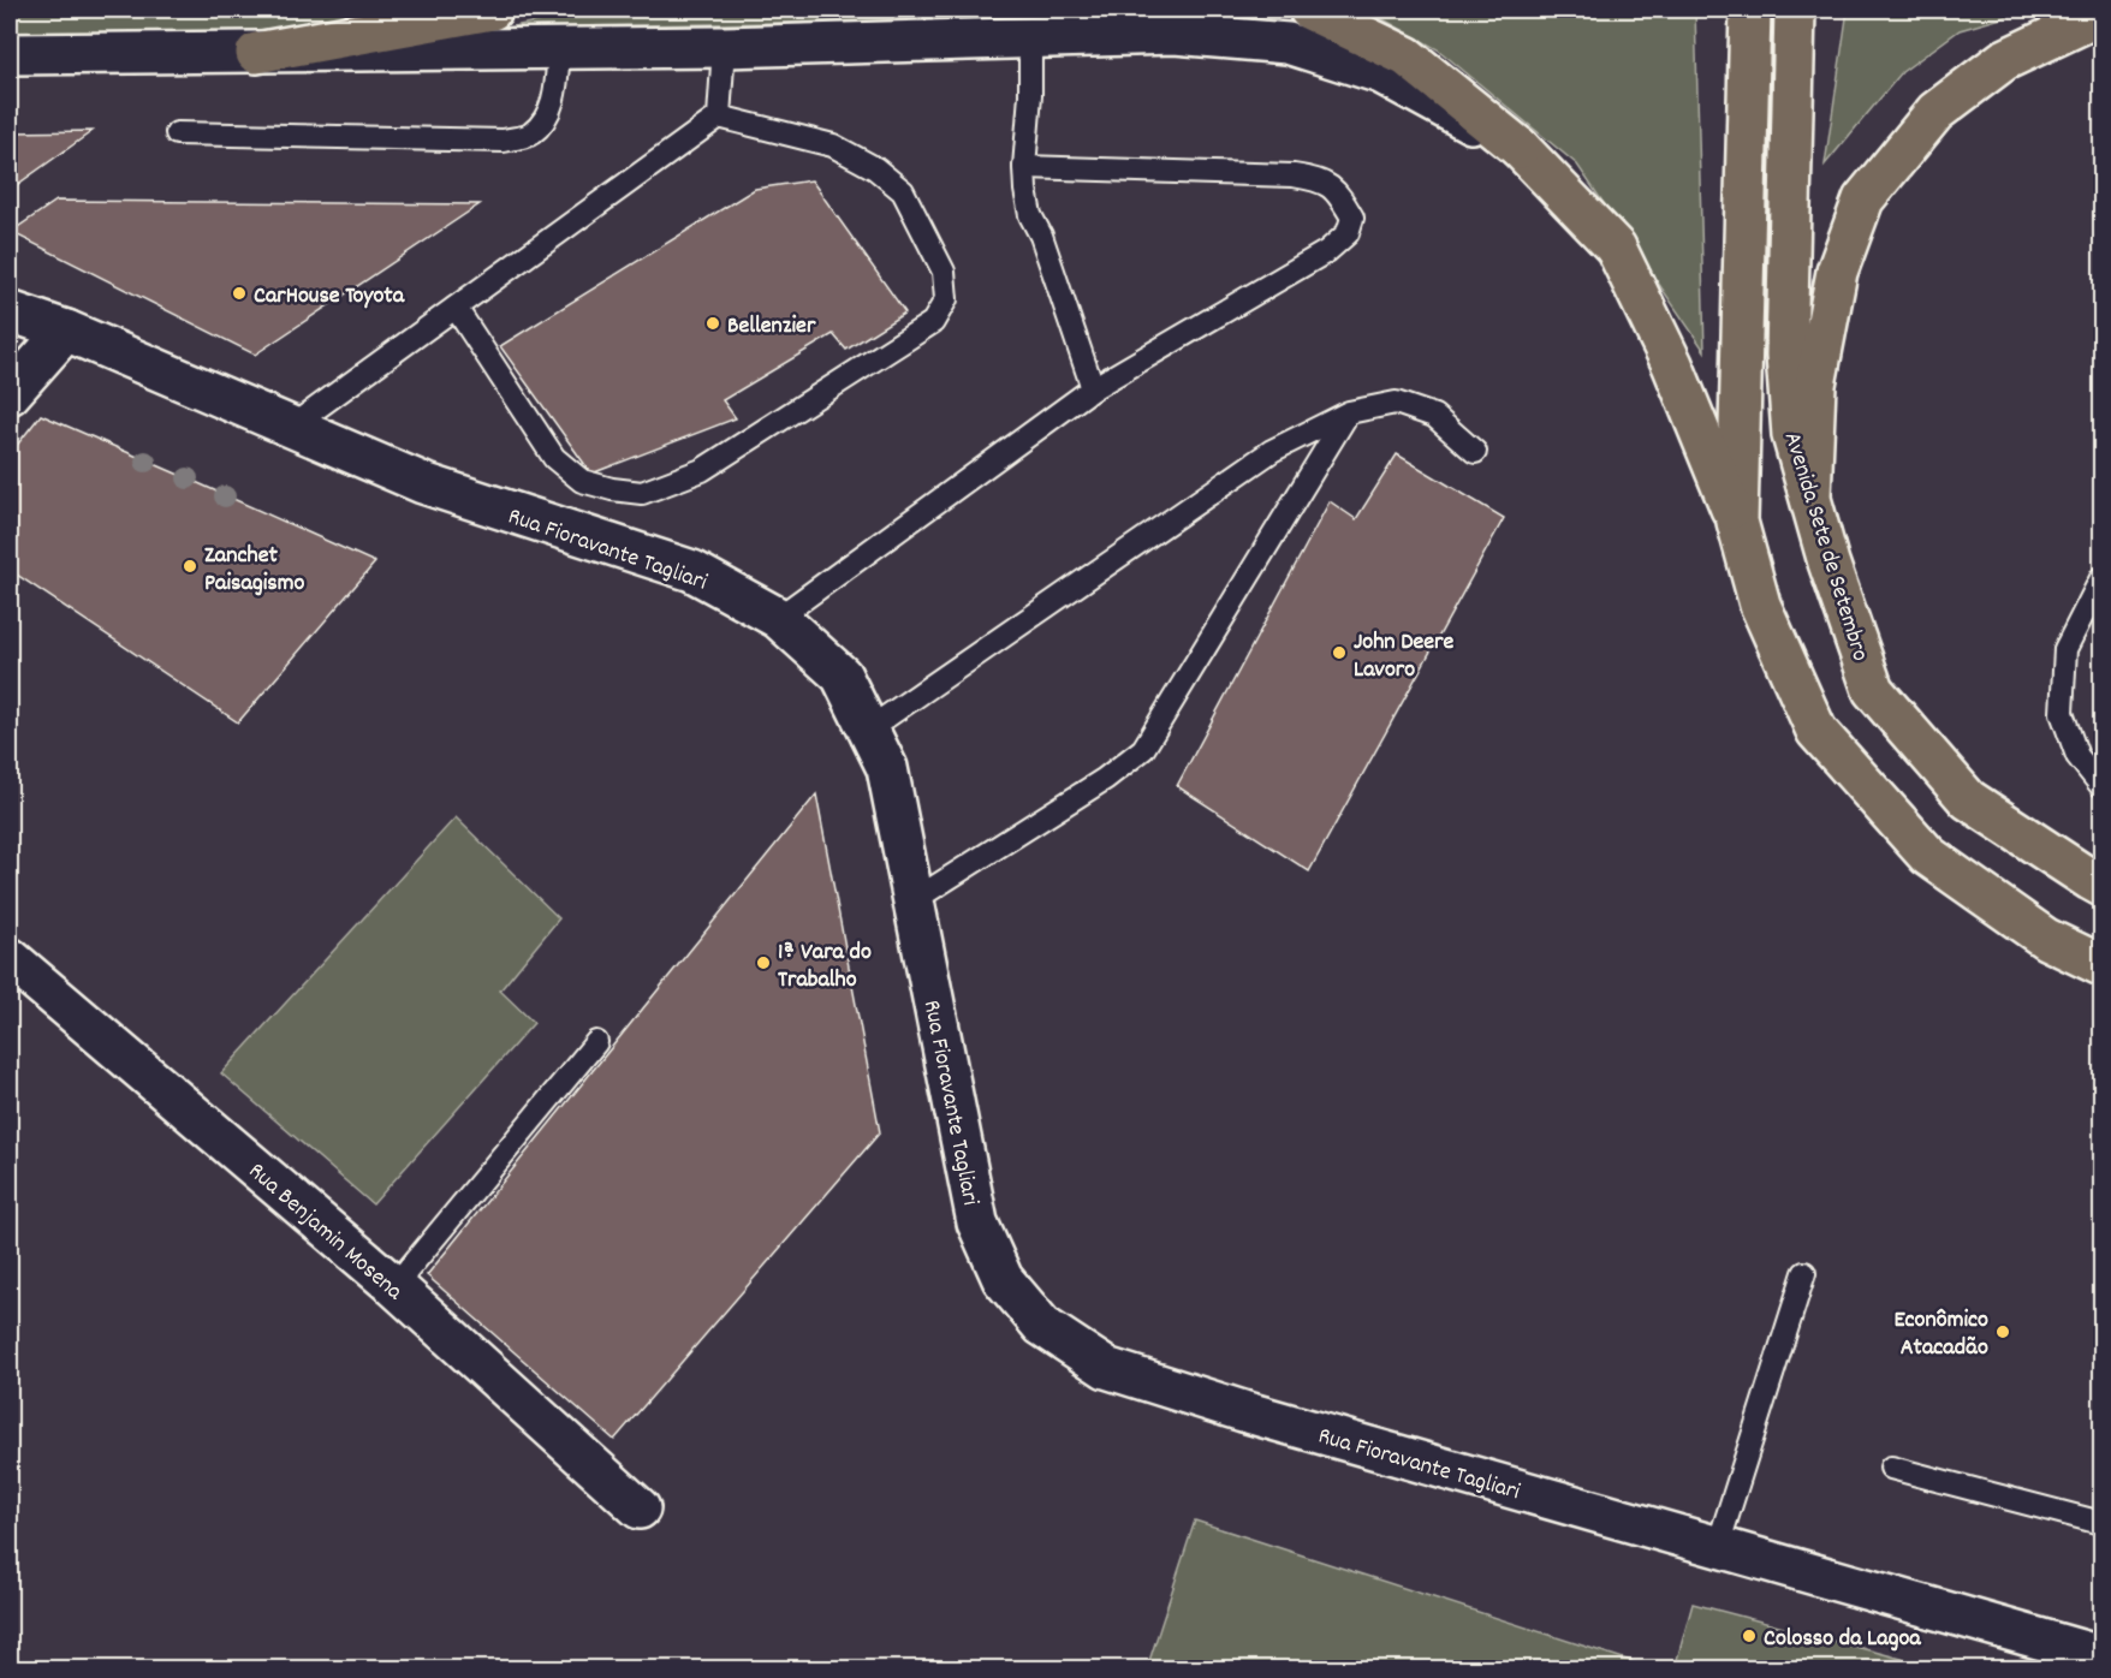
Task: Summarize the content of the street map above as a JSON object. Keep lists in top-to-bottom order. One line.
{"streets":{"main road":["Avenida Sete de Setembro"],"street":["Rua Fioravante Tagliari","Rua Benjamin Mosena"]},"places":["CarHouse Toyota","Bellenzier","Zanchet Paisagismo","John Deere Lavoro","1ª Vara do Trabalho","Econômico Atacadão","Colosso da Lagoa"]}
